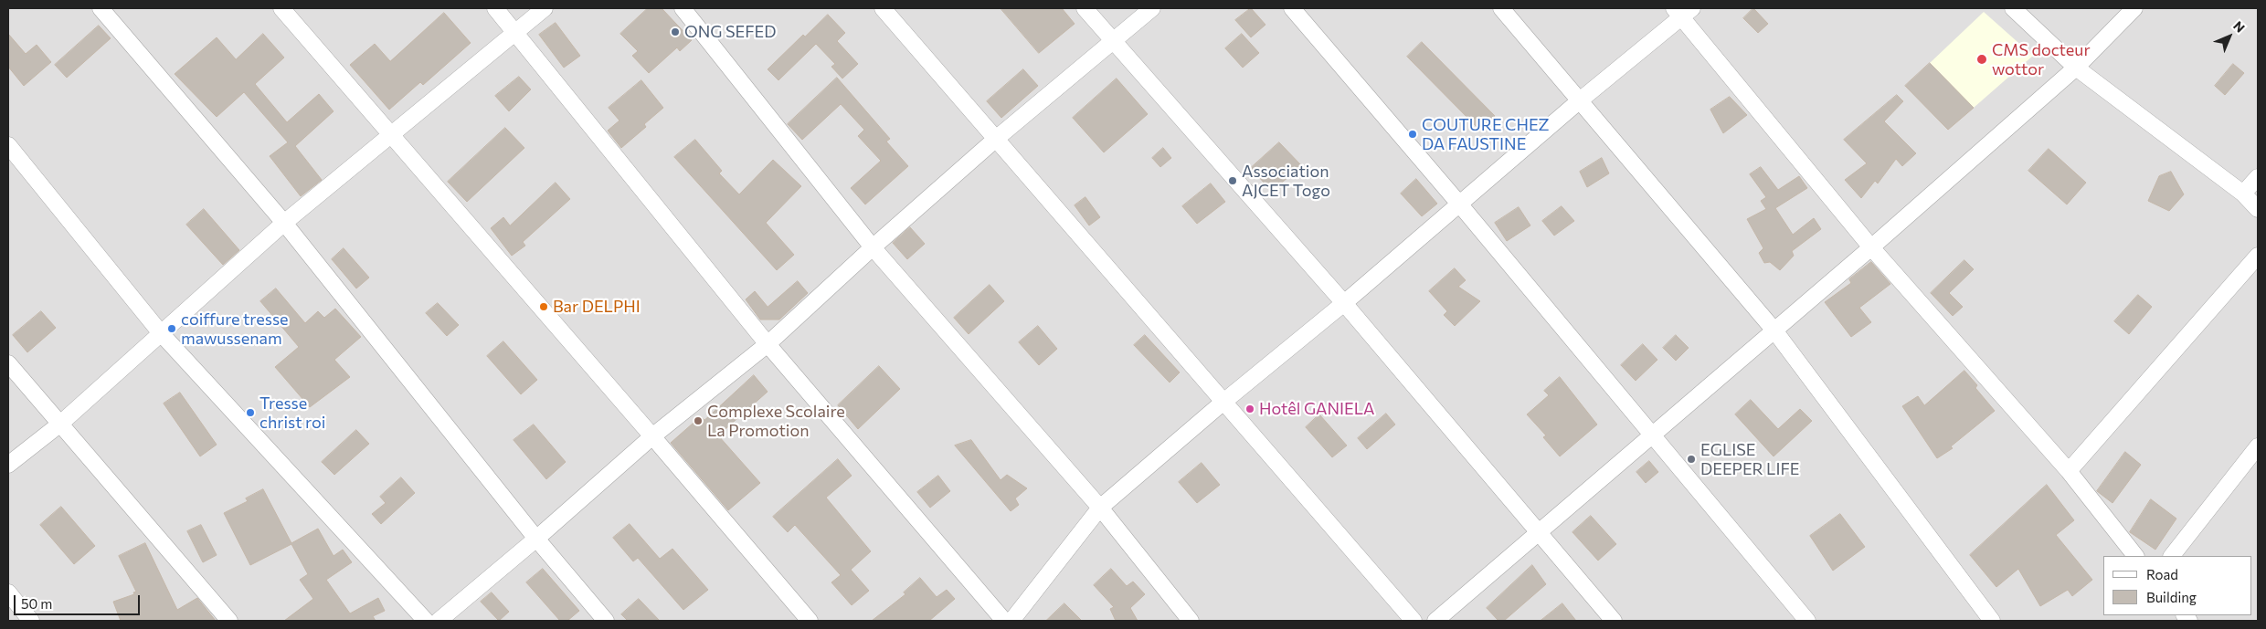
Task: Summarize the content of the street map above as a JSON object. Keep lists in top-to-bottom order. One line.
{"places":["ONG SEFED","CMS docteur wottor","COUTURE CHEZ DA FAUSTINE","Association AJCET Togo","Bar DELPHI","coiffure tresse mawussenam","Hotêl GANIELA","Tresse christ roi","Complexe Scolaire La Promotion","EGLISE DEEPER LIFE"],"legend":["Road","Building"],"scale_bar":"50 m","north":"top right"}
